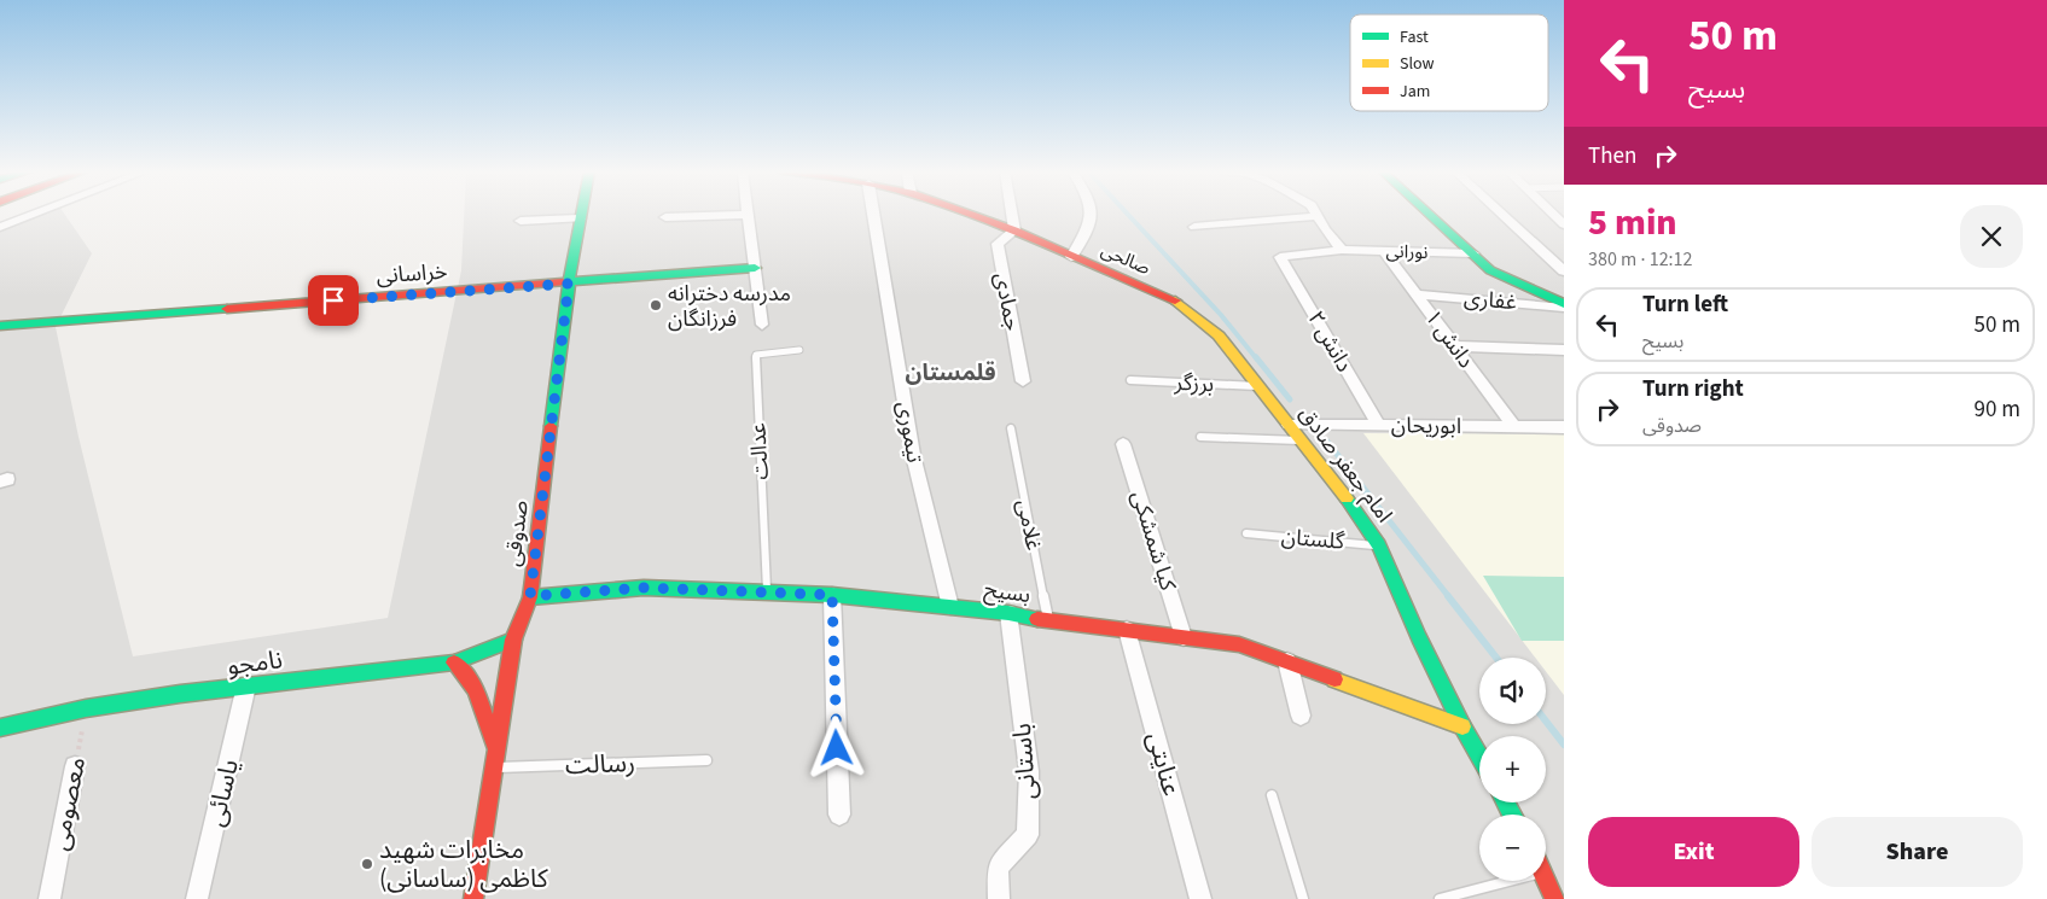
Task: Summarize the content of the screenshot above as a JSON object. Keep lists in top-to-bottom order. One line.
{"streets":{"main road":["صالحی","خراسانی","امام جعفر صادق","صدوقی","بسیح","نامجو"],"street":["نورانی","غفاری","جمادی","دانش ۱","دانش ۲","ابوریحان","تیموری","کیا شمشکی","باستانی","عنایتی","یاسائی","معصومی"],"lane":["برزگر","عدالت","غلامی","گلستان","رسالت"]},"crossings":[["نورانی","دانش ۱"],["نورانی","دانش ۲"],["صالحی","جمادی"],["صالحی","امام جعفر صادق"],["خراسانی","صدوقی"],["غفاری","دانش ۱"],["دانش ۱","ابوریحان"],["دانش ۲","ابوریحان"],["برزگر","امام جعفر صادق"],["ابوریحان","امام جعفر صادق"],["تیموری","بسیح"],["عدالت","بسیح"],["امام جعفر صادق","گلستان"],["امام جعفر صادق","بسیح"],["غلامی","بسیح"],["صدوقی","بسیح"],["صدوقی","نامجو"],["صدوقی","رسالت"],["کیا شمشکی","بسیح"],["بسیح","باستانی"],["بسیح","عنایتی"],["نامجو","یاسائی"],["نامجو","معصومی"]],"districts":["قلمستان"],"places":["مدرسه دخترانه فرزانگان","مخابرات شهید کاظمی (ساسانی)"],"legend":["Fast","Slow","Jam"],"page":{"turn":["50 m","بسیح"],"then":"Then","heading":["5 min","380 m · 12:12"],"list":[{"name":"Turn left","note":"بسیح","value":"50 m"},{"name":"Turn right","note":"صدوقی","value":"90 m"}],"map_buttons":["+","−"],"buttons":["Exit","Share"]}}
